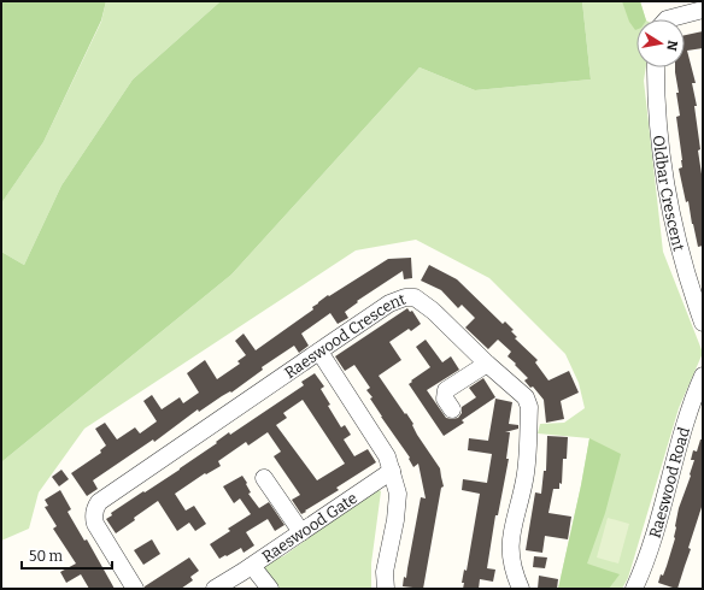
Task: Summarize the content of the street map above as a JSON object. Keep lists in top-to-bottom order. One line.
{"streets":{"street":["Oldbar Crescent","Raeswood Crescent","Raeswood Road","Raeswood Gate"]},"scale_bar":"50 m","north":"right"}
